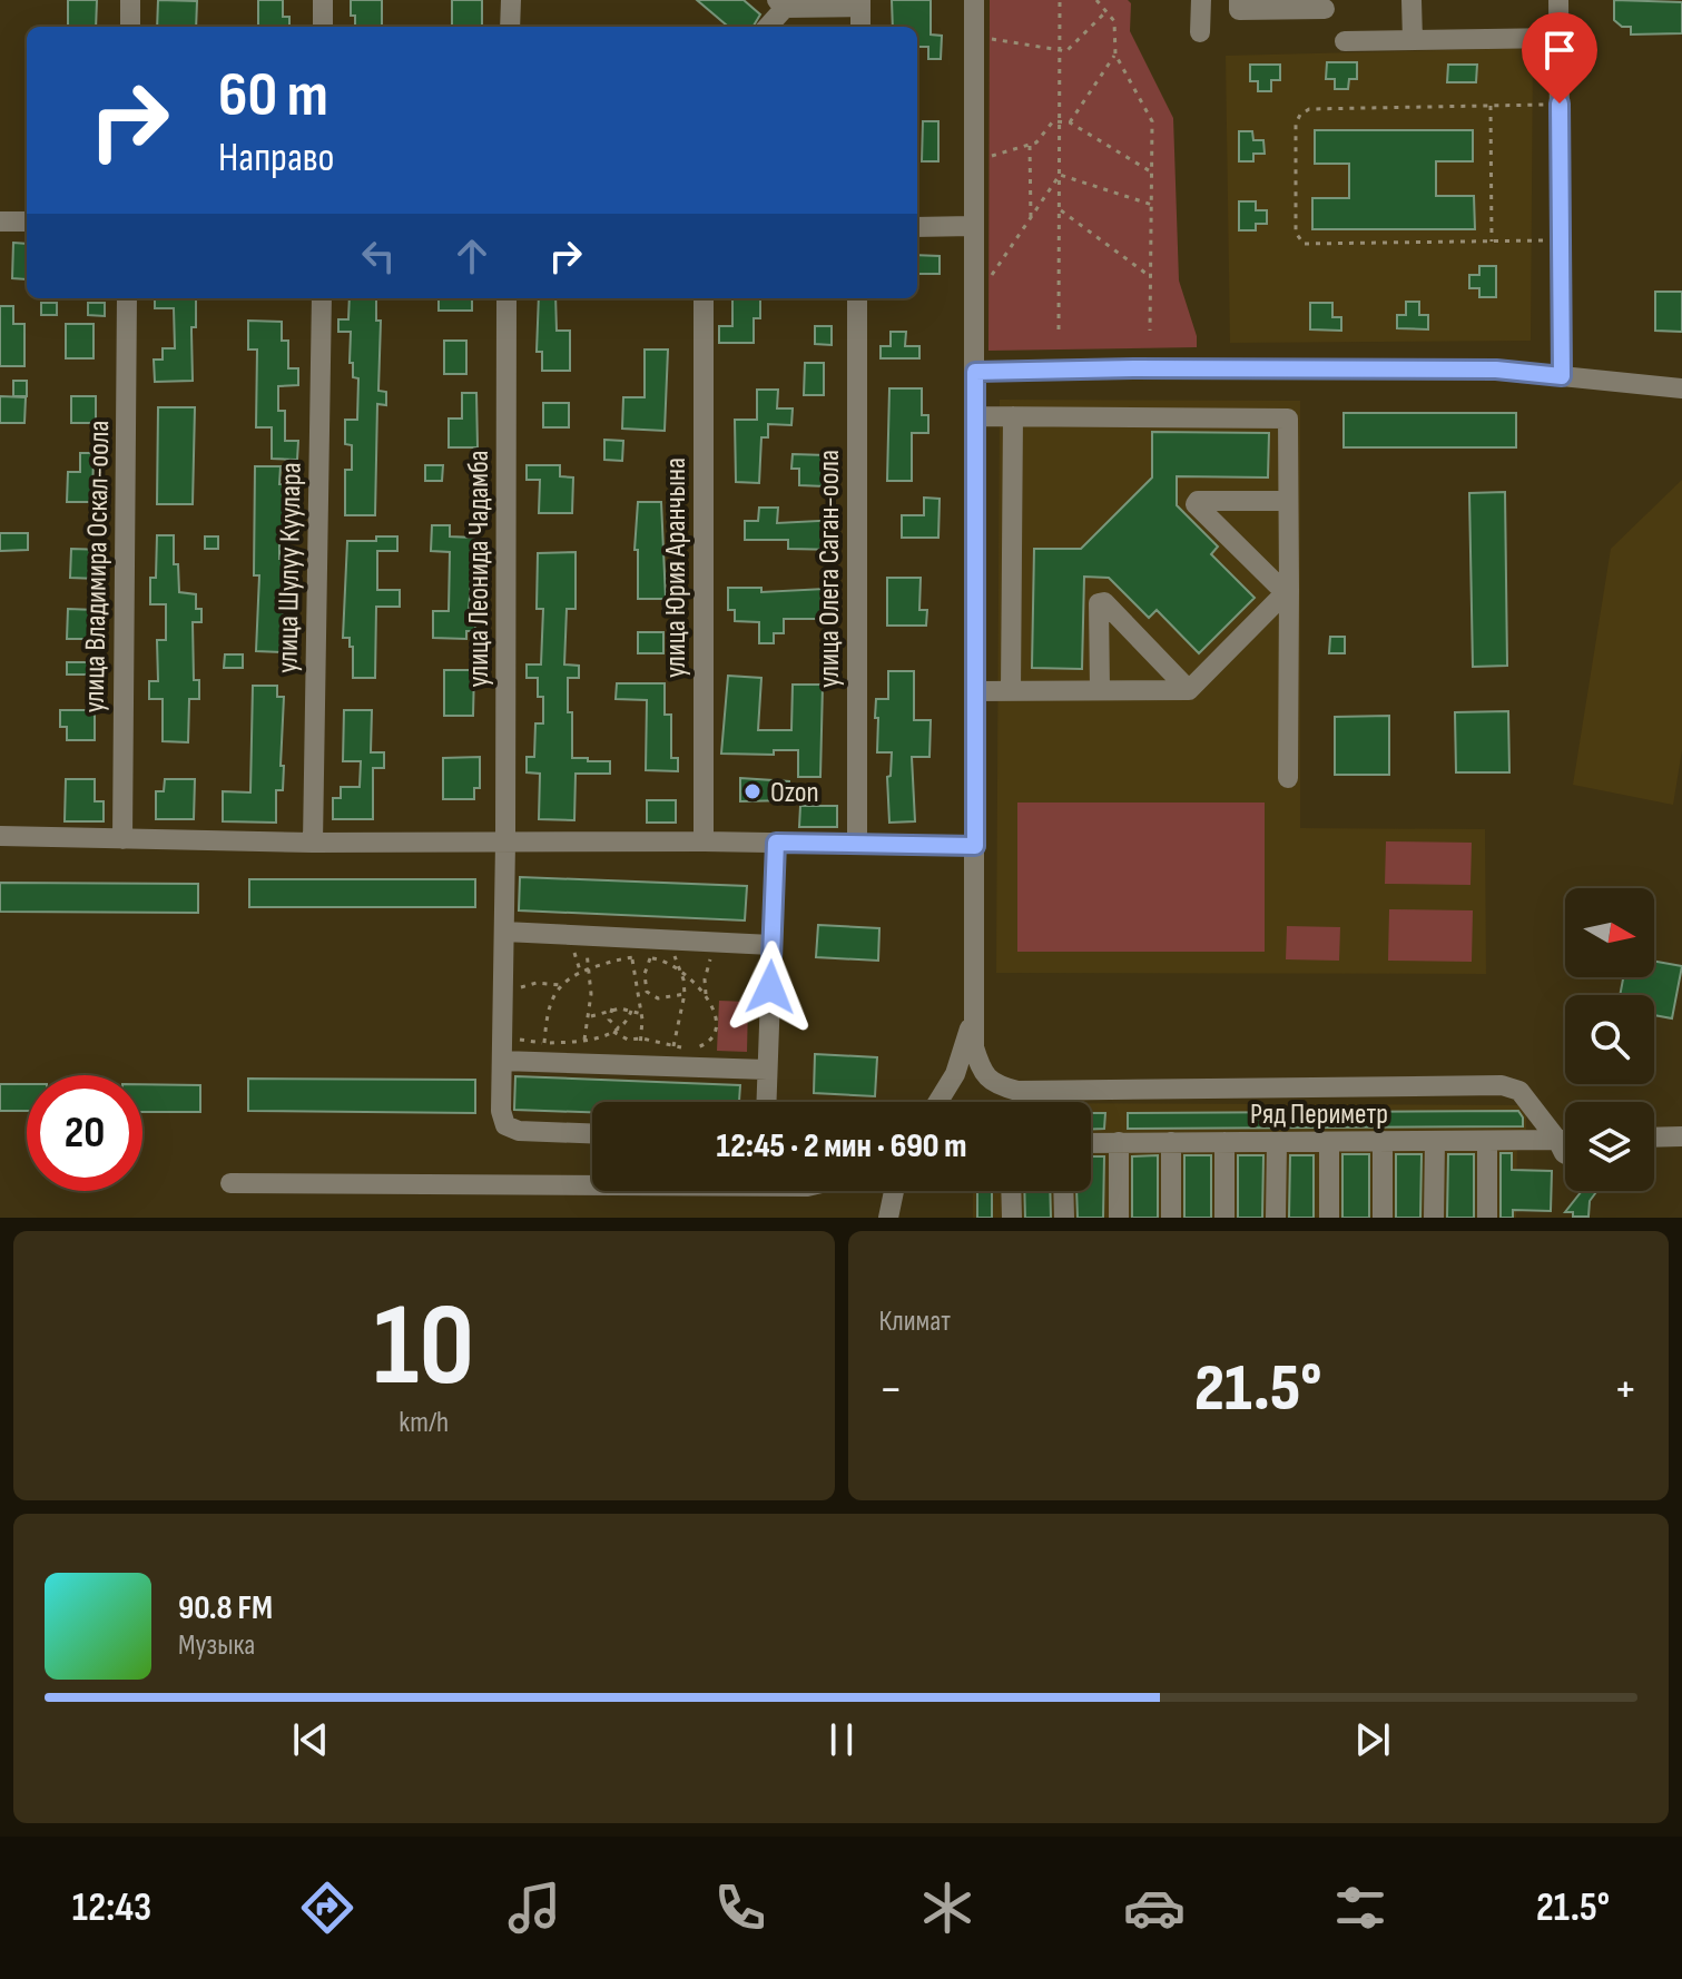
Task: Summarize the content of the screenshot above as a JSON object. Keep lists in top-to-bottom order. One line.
{"streets":{"street":["улица Владимира Оскал-оола","улица Шулуу Куулара","улица Юрия Аранчына","улица Леонида Чадамба","улица Олега Саган-оола","Ряд Периметр"]},"places":["Ozon"],"north":"right","page":{"turn":["60 m","Направо"],"limit":"20","trip":"12:45 · 2 мин · 690 m","tile":[["10","km/h"],"Климат"],"heat":["−","21.5°","+"],"song":["90.8 FM","Музыка"],"tabs":["12:43","21.5°"]}}
